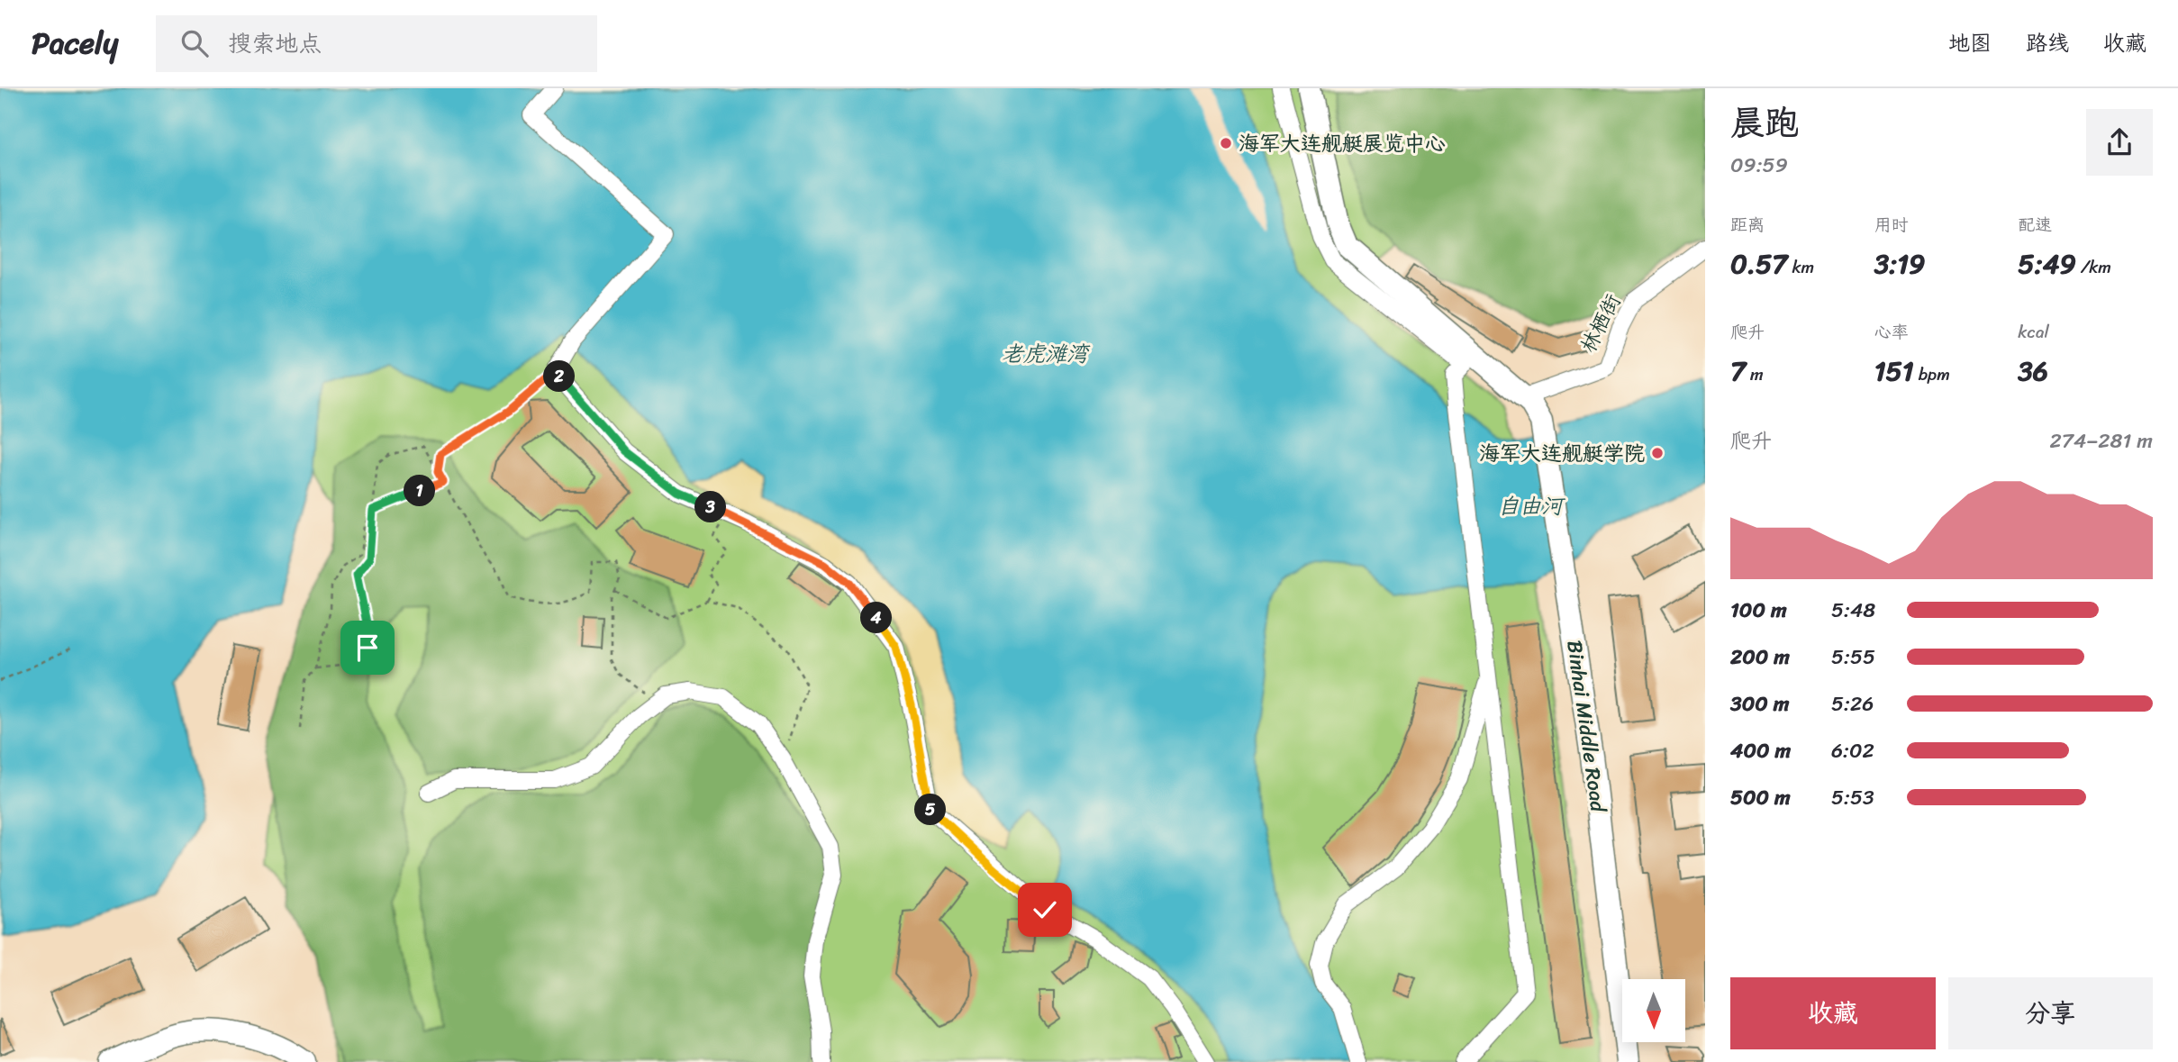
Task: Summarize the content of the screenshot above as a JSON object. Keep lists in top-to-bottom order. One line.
{"streets":{"highway":["Binhai Middle Road"],"street":["林栖街"]},"crossings":[["林栖街","Binhai Middle Road"]],"water":["老虎滩湾","自由河"],"places":["海军大连舰艇展览中心","海军大连舰艇学院"],"north":"bottom","page":{"header":"Pacely","search":"搜索地点","nav":["地图","路线","收藏"],"heading":["晨跑","09:59"],"stats":[["距离","0.57 km"],["用时","3:19"],["配速","5:49 /km"],["爬升","7 m"],["心率","151 bpm"],["kcal","36"]],"pins":["2","1","3","4","5"],"chart":["爬升","274–281 m"],"list":[{"name":"100 m","note":"5:48"},{"name":"200 m","note":"5:55"},{"name":"300 m","note":"5:26"},{"name":"400 m","note":"6:02"},{"name":"500 m","note":"5:53"}],"buttons":["收藏","分享"]}}
